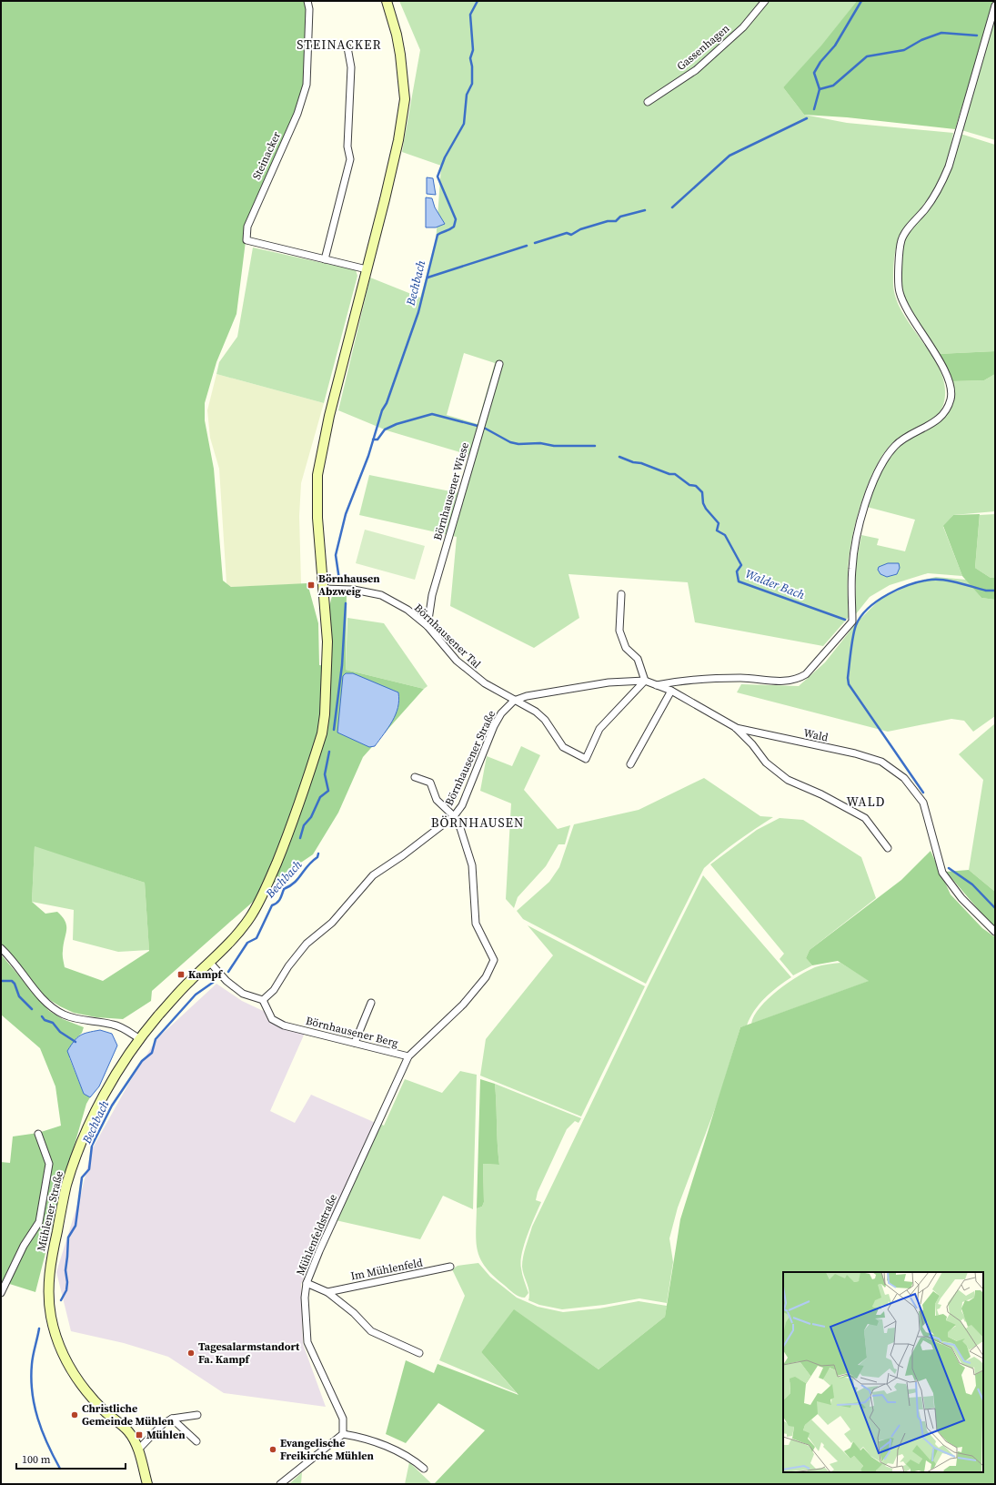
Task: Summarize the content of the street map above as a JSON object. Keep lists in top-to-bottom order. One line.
{"streets":{"main road":["Mühlener Straße"],"street":["Gassenhagen","Steinacker","Börnhausener Wiese","Börnhausener Tal","Wald","Börnhausener Straße","Börnhausener Berg","Mühlenfeldstraße","Im Mühlenfeld"]},"crossings":[["Steinacker","Mühlener Straße"],["Börnhausener Wiese","Börnhausener Tal"],["Börnhausener Tal","Börnhausener Straße"],["Börnhausener Tal","Mühlener Straße"],["Wald","Börnhausener Straße"],["Börnhausener Straße","Börnhausener Berg"],["Börnhausener Berg","Mühlenfeldstraße"]],"districts":["STEINACKER","WALD","BÖRNHAUSEN"],"water":["Bechbach","Walder Bach"],"places":{"transit":["Börnhausen Abzweig","Kampf","Mühlen"],"other":["Tagesalarmstandort Fa. Kampf","Christliche Gemeinde Mühlen","Evangelische Freikirche Mühlen"]},"scale_bar":"100 m"}
